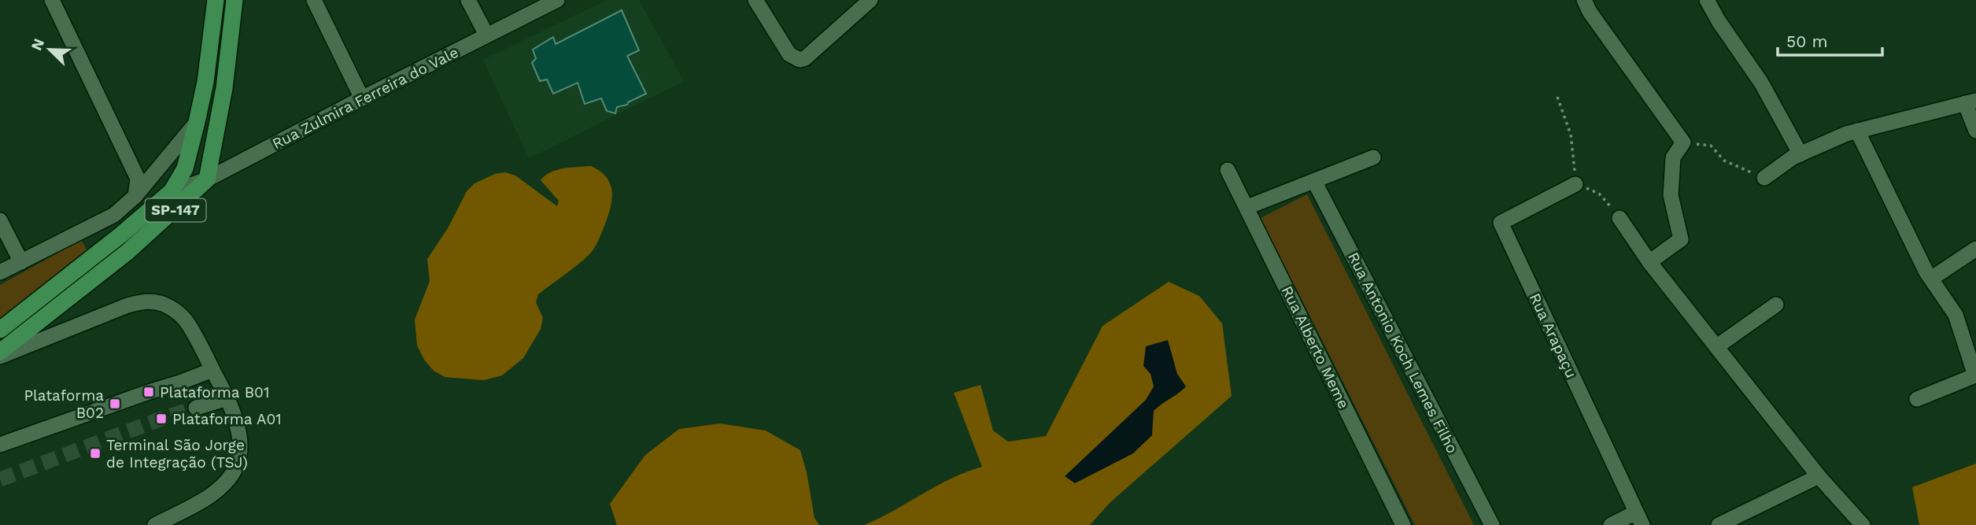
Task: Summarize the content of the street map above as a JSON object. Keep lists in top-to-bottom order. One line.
{"streets":{"main road":["SP-147"],"street":["Rua Zulmira Ferreira do Vale","Rua Arapaçu","Rua Alberto Meme","Rua Antonio Koch Lemes Filho"]},"crossings":[["Rua Zulmira Ferreira do Vale","SP-147"]],"places":{"transit":["Plataforma B01","Plataforma B02","Plataforma A01","Terminal São Jorge de Integração (TSJ)"]},"scale_bar":"50 m","north":"top left"}
